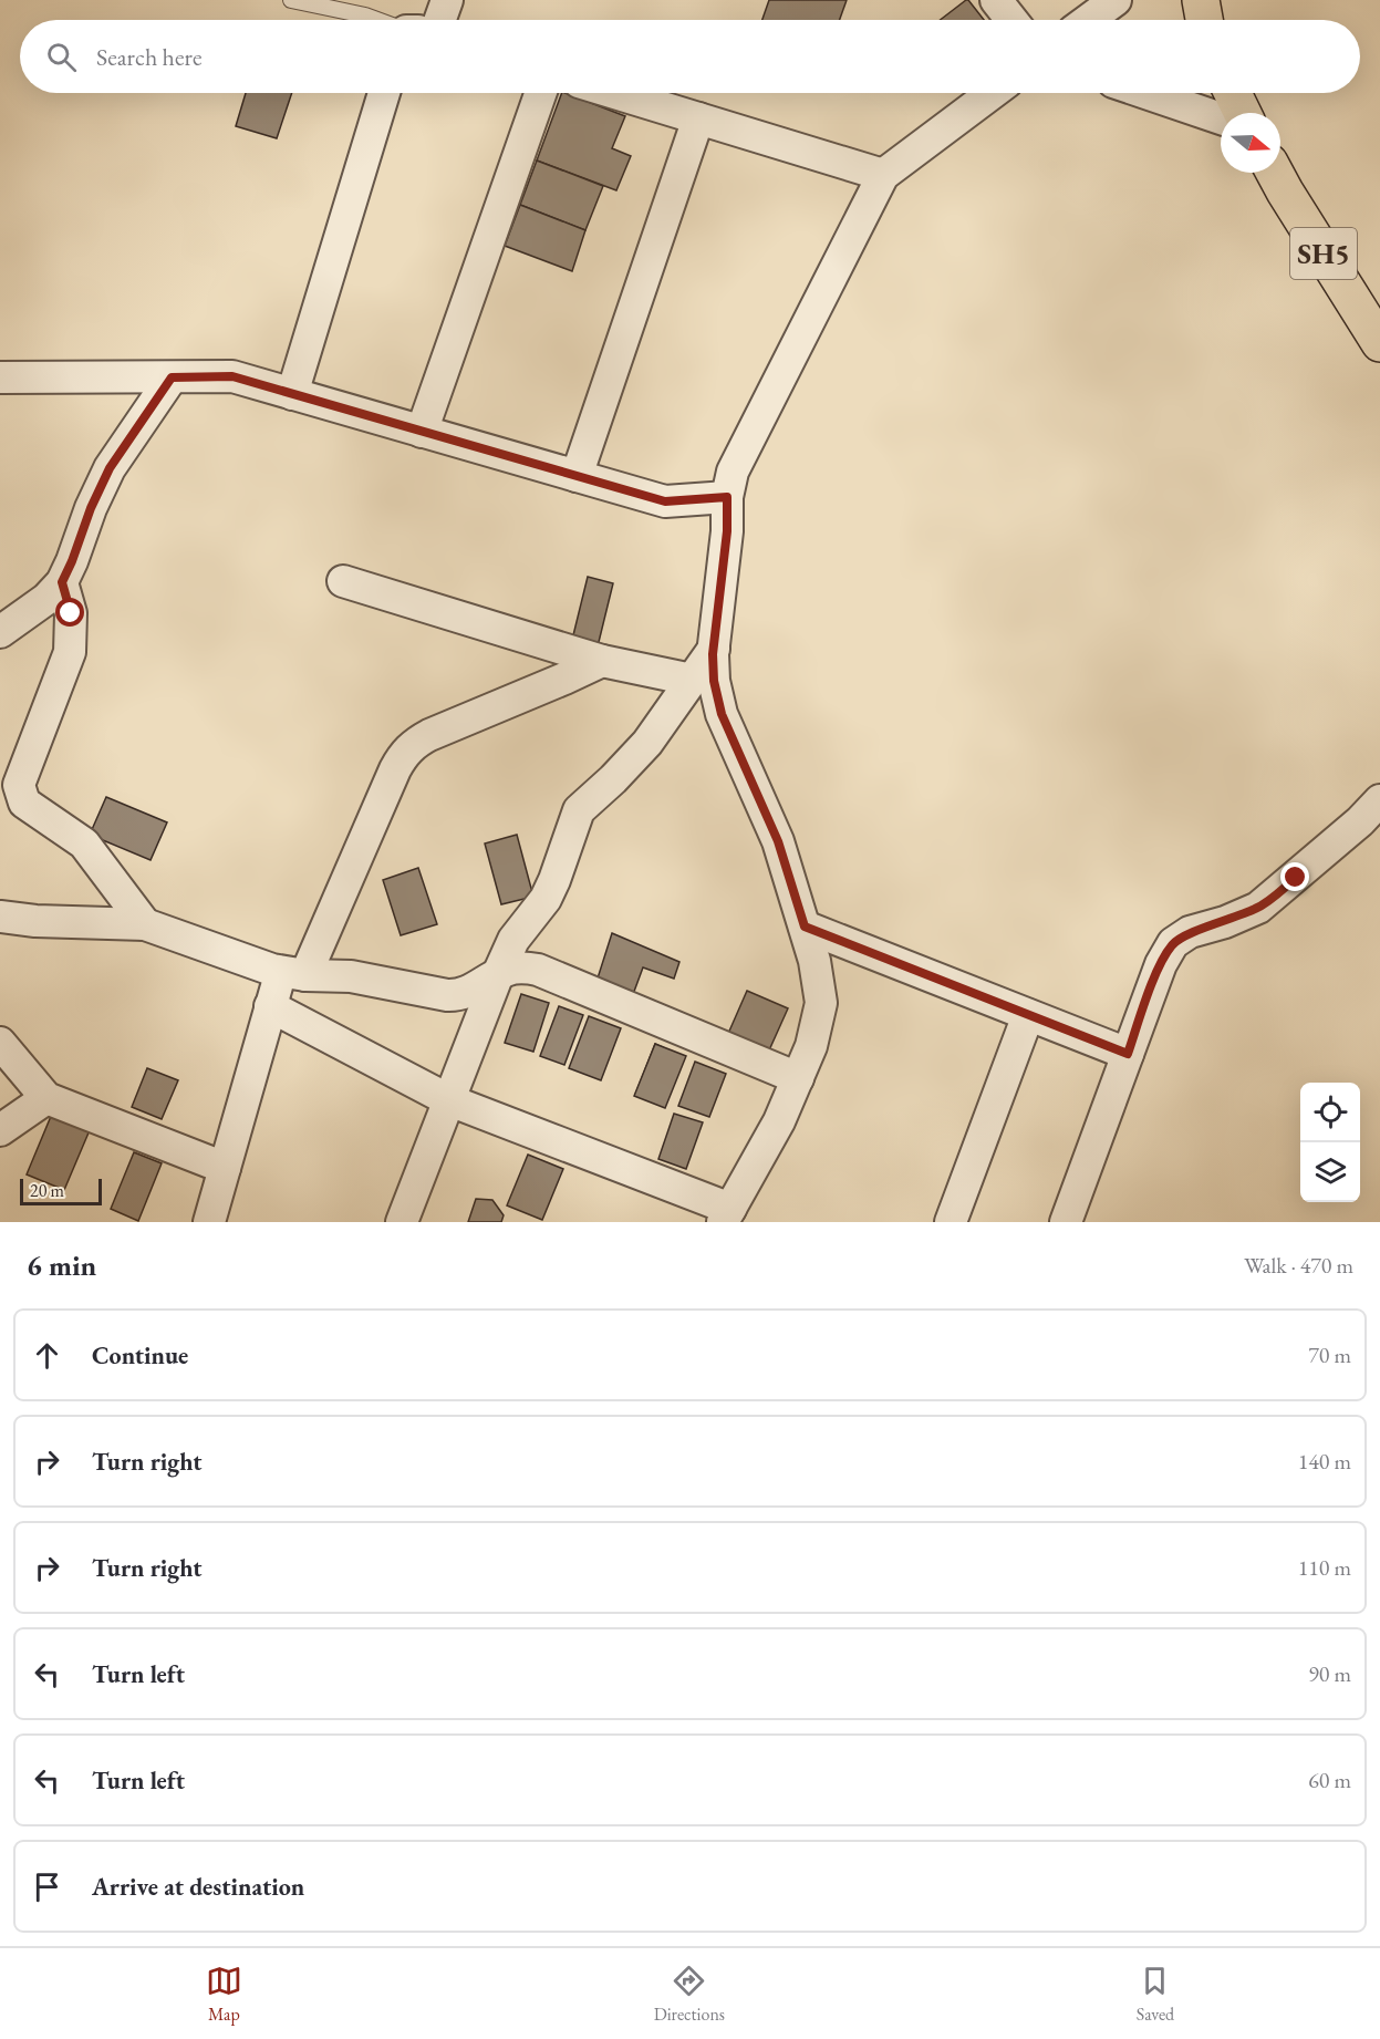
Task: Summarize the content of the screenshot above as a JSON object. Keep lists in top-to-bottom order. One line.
{"streets":{"main road":["SH5"]},"scale_bar":"20 m","north":"right","page":{"search":"Search here","scale":"20 m","heading":["6 min","Walk · 470 m"],"list":[["Continue","70 m"],["Turn right","140 m"],["Turn right","110 m"],["Turn left","90 m"],["Turn left","60 m"],"Arrive at destination"],"nav":["Map","Directions","Saved"]}}
